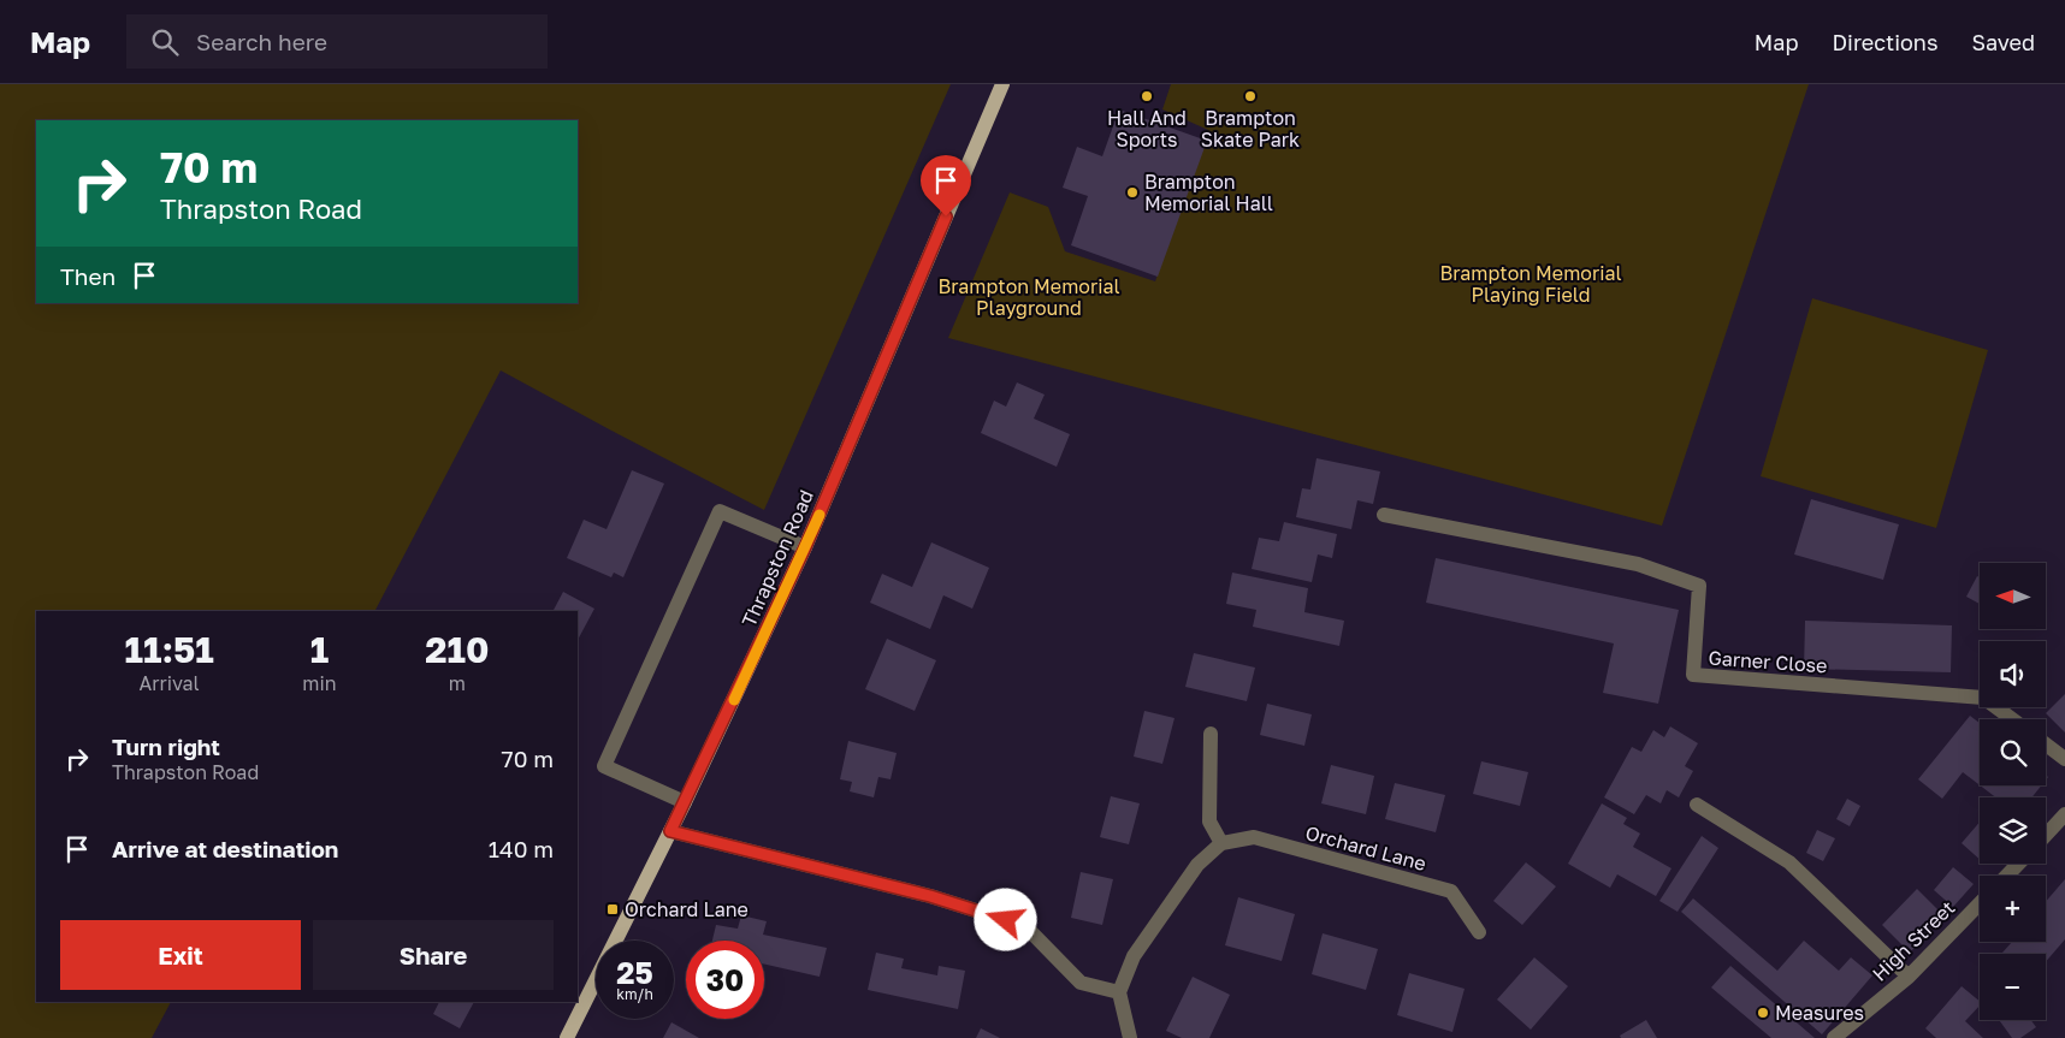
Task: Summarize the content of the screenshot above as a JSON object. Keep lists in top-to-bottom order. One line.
{"streets":{"main road":["Thrapston Road"],"street":["Garner Close","Orchard Lane","High Street"]},"parks":["Brampton Memorial Playing Field","Brampton Memorial Playground"],"places":{"other":["Hall And Sports","Brampton Skate Park","Brampton Memorial Hall","Measures"],"transit":["Orchard Lane"]},"north":"left","page":{"header":"Map","search":"Search here","nav":["Map","Directions","Saved"],"turn":["70 m","Thrapston Road"],"then":"Then","map_buttons":["+","−"],"eta":["11:51","Arrival","1","min","210","m"],"list":[{"name":"Turn right","note":"Thrapston Road","value":"70 m"},{"name":"Arrive at destination","value":"140 m"}],"buttons":["Exit","Share"],"speed":"25 km/h","limit":"30"}}
